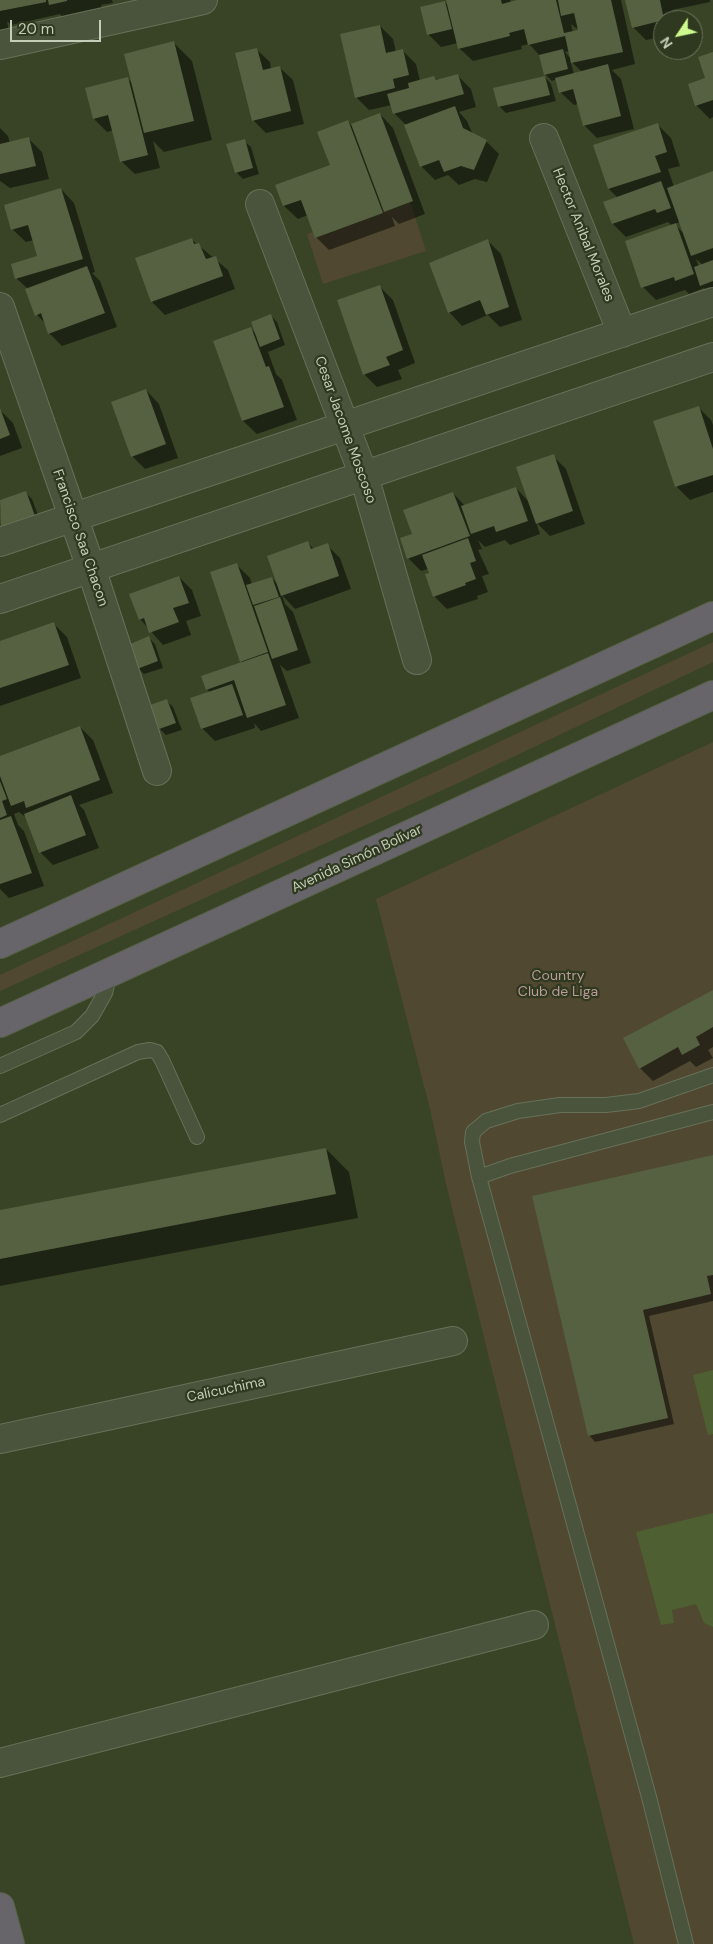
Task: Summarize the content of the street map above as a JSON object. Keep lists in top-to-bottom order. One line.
{"streets":{"highway":["Avenida Simón Bolívar"],"street":["Hector Anibal Morales","Cesar Jacome Moscoso","Francisco Saa Chacon","Calicuchima"]},"parks":["Country Club de Liga"],"scale_bar":"20 m","north":"bottom left"}
